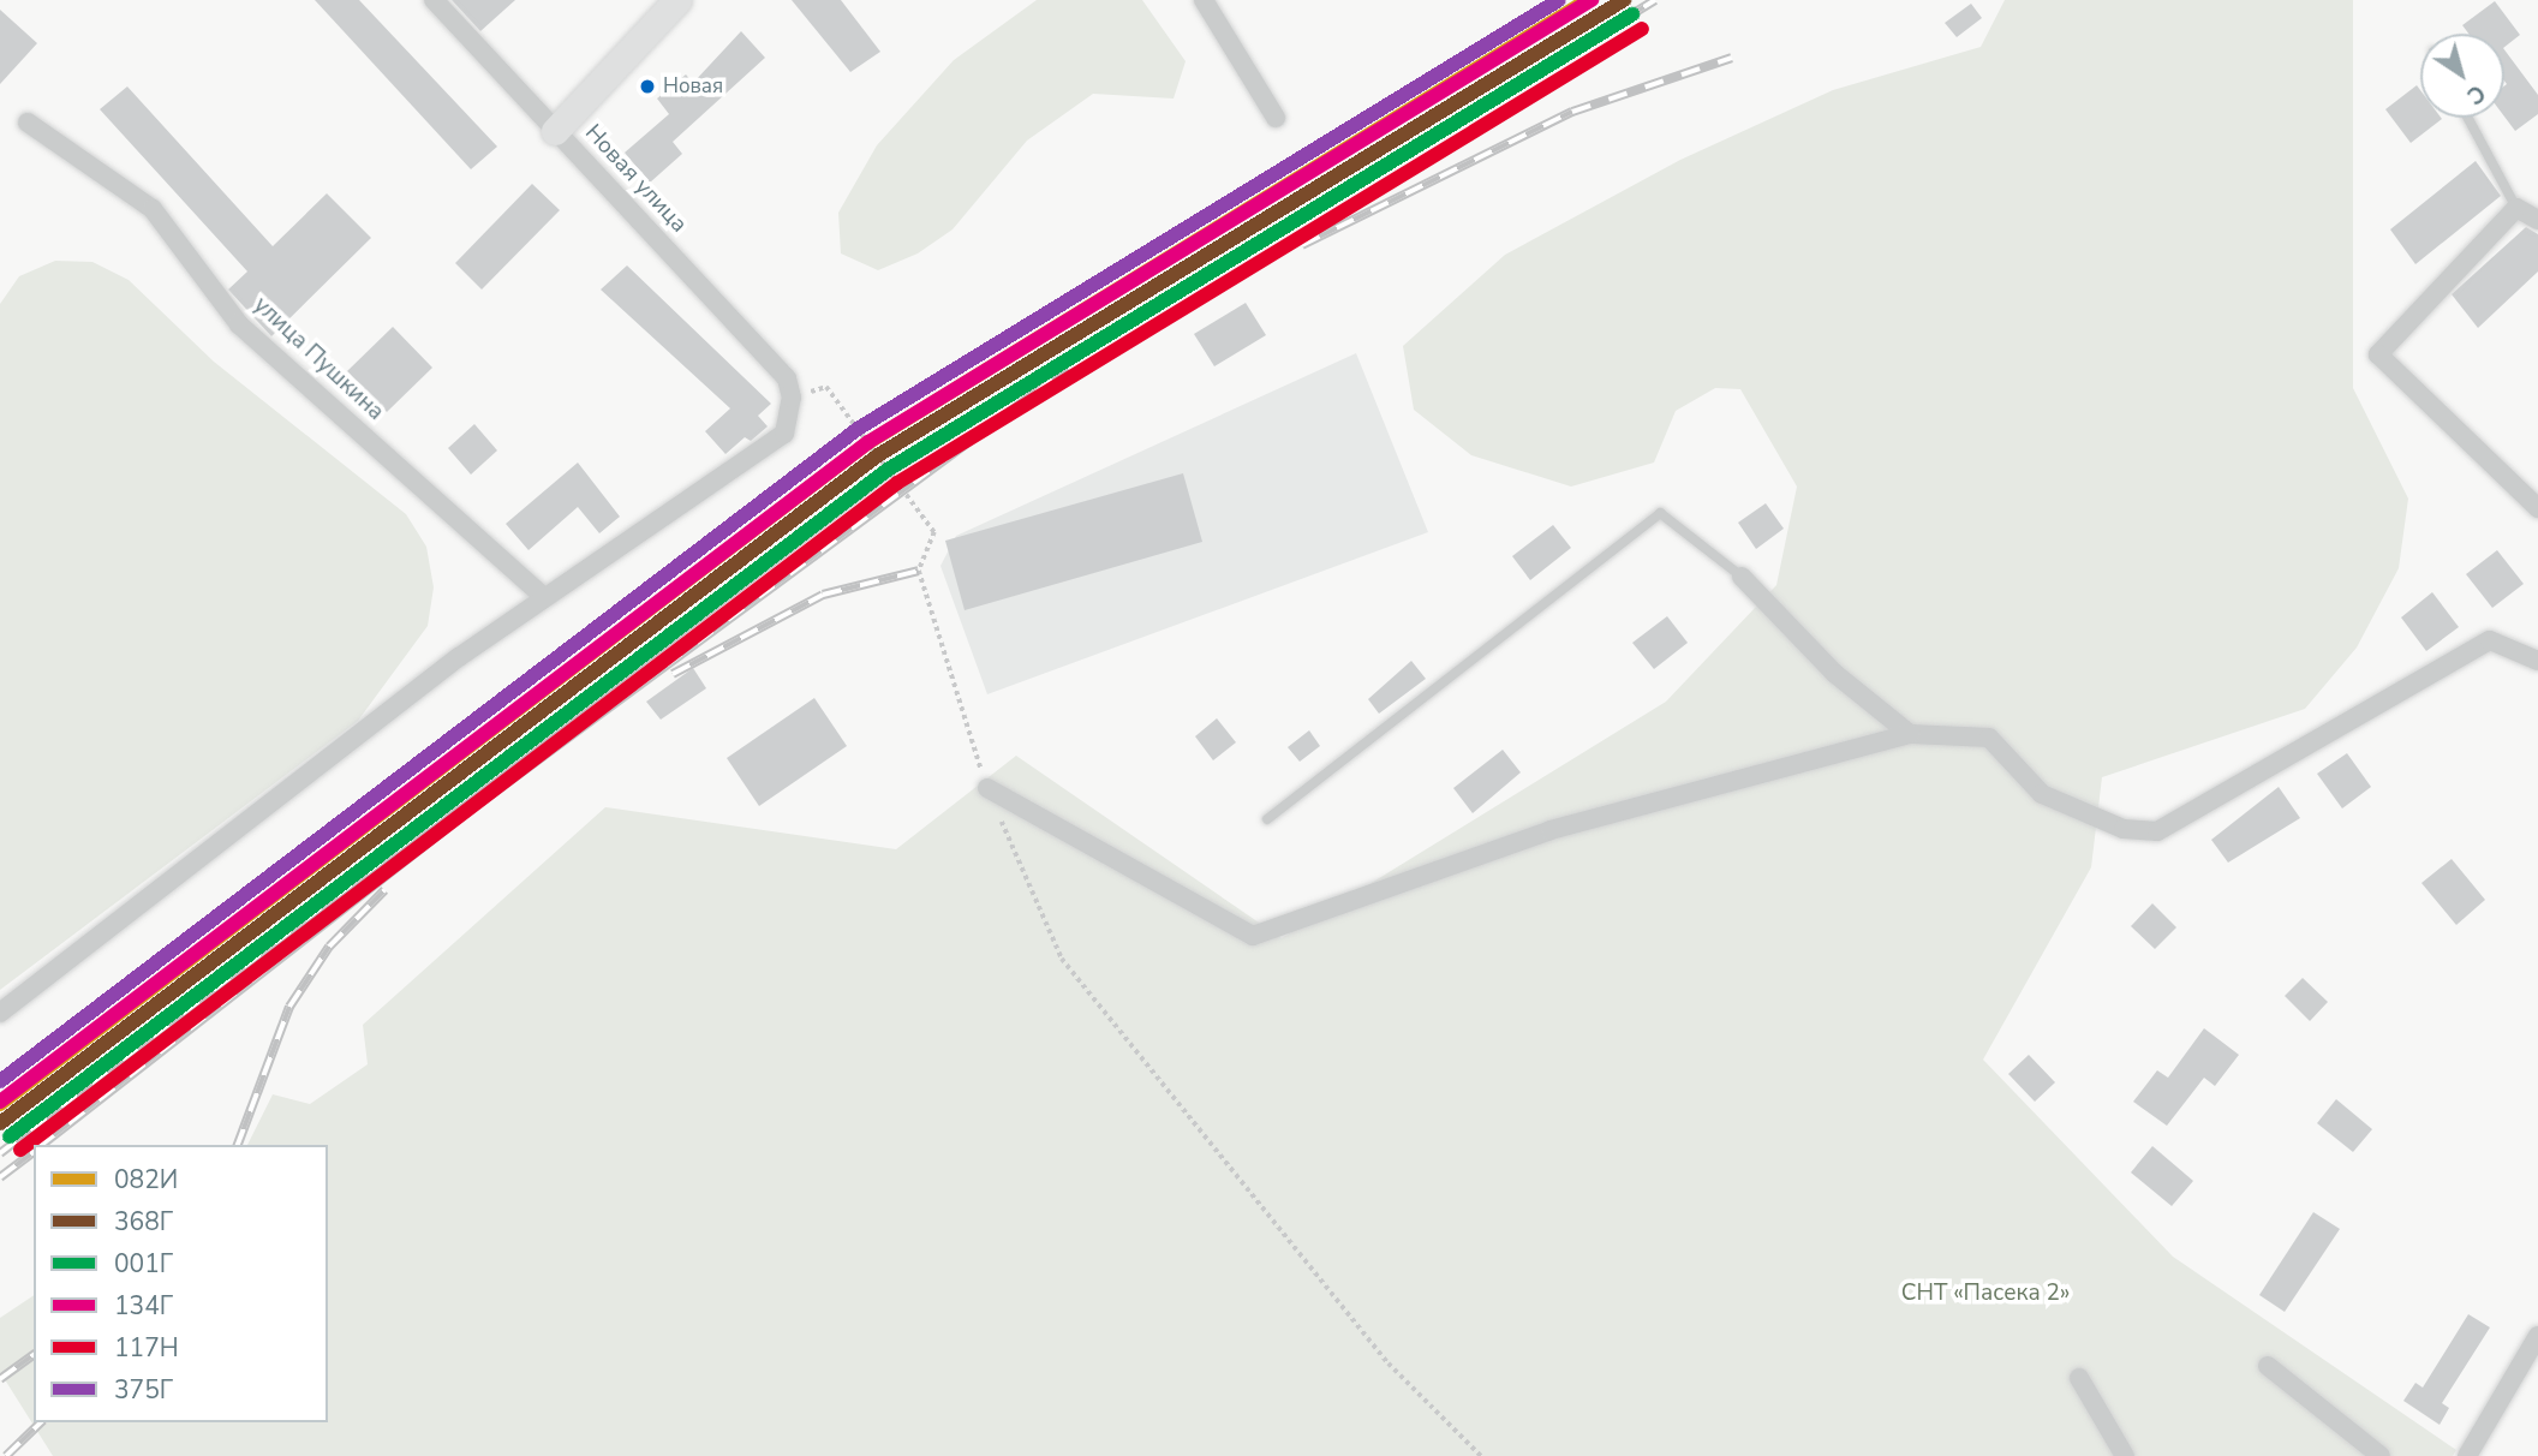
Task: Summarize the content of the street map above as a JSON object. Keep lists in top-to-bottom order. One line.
{"streets":{"street":["Новая улица","улица Пушкина"]},"parks":["СНТ «Пасека 2»"],"places":["Новая"],"lines":["transit line 082И","transit line 368Г","transit line 134Г","transit line 375Г","transit line 001Г","transit line 117Н"],"legend":["082И","368Г","001Г","134Г","117Н","375Г"],"north":"bottom right"}
